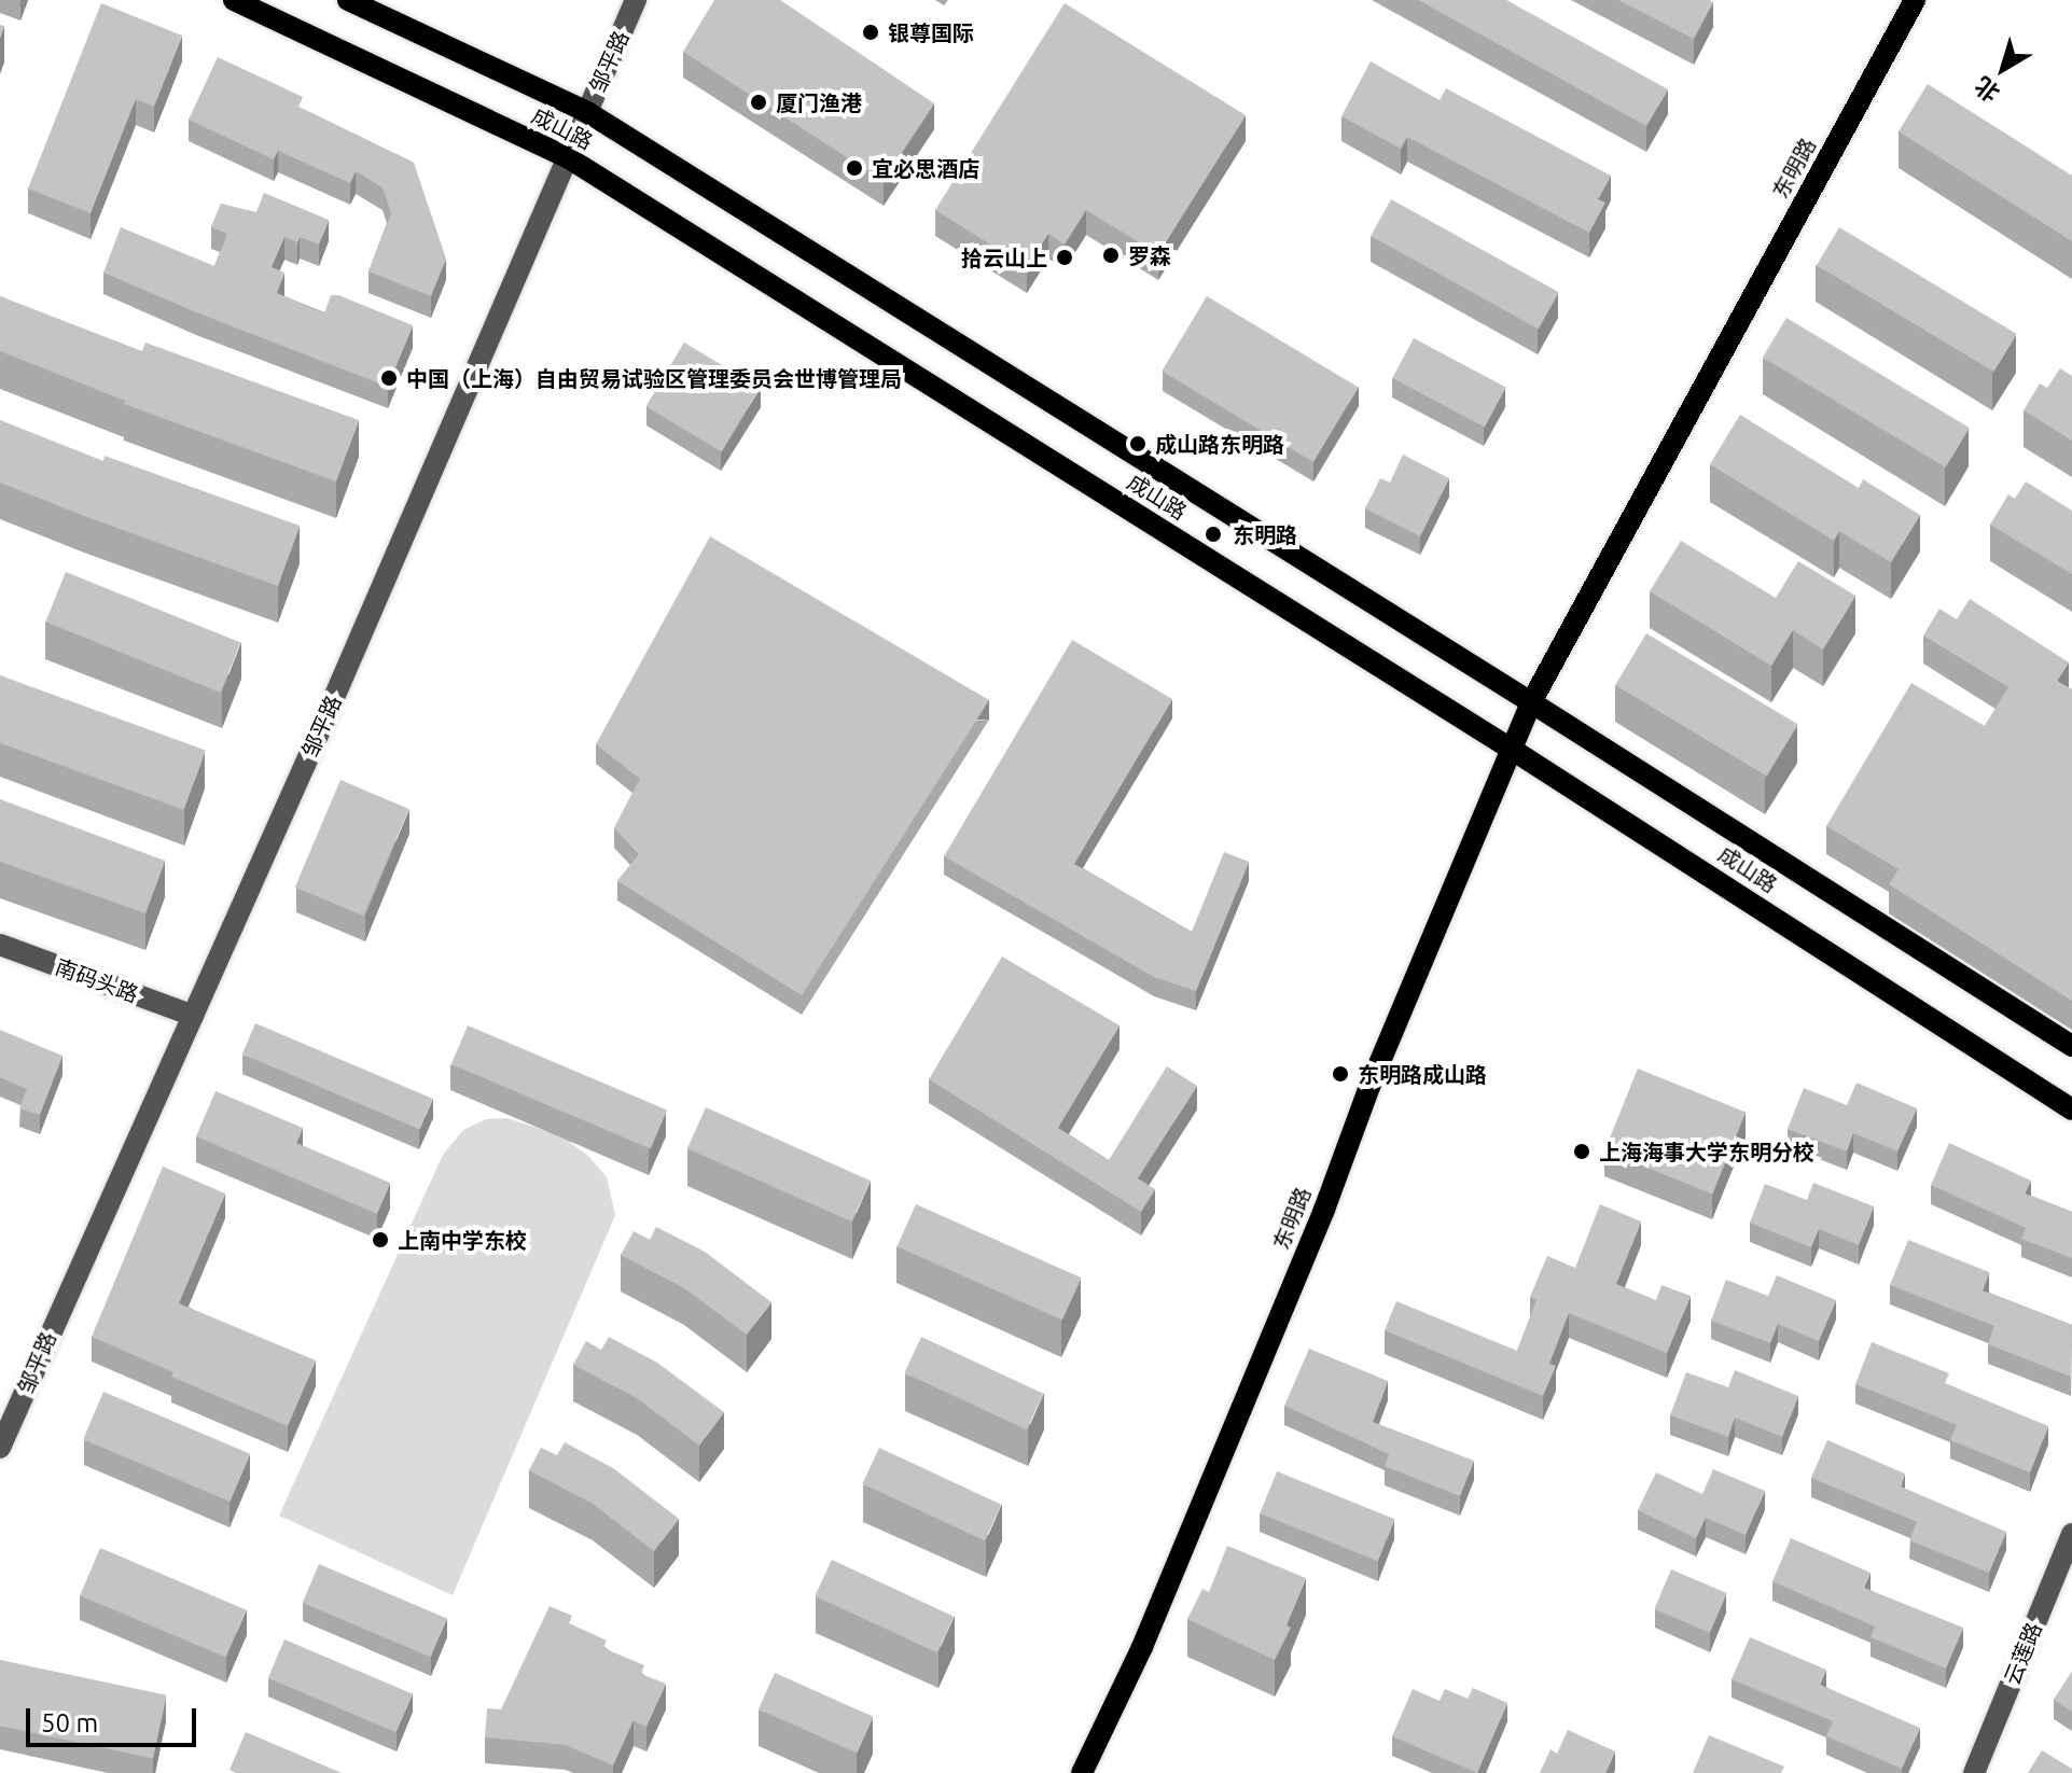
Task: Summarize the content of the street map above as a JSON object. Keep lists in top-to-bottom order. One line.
{"streets":{"main road":["成山路","东明路"],"street":["邹平路","南码头路","云莲路"]},"crossings":[["邹平路","成山路"],["邹平路","南码头路"],["成山路","东明路"]],"places":["银尊国际","厦门渔港","宜必思酒店","罗森","拾云山上","中国（上海）自由贸易试验区管理委员会世博管理局","成山路东明路","东明路","东明路成山路","上海海事大学东明分校","上南中学东校"],"scale_bar":"50 m","north":"bottom left"}
